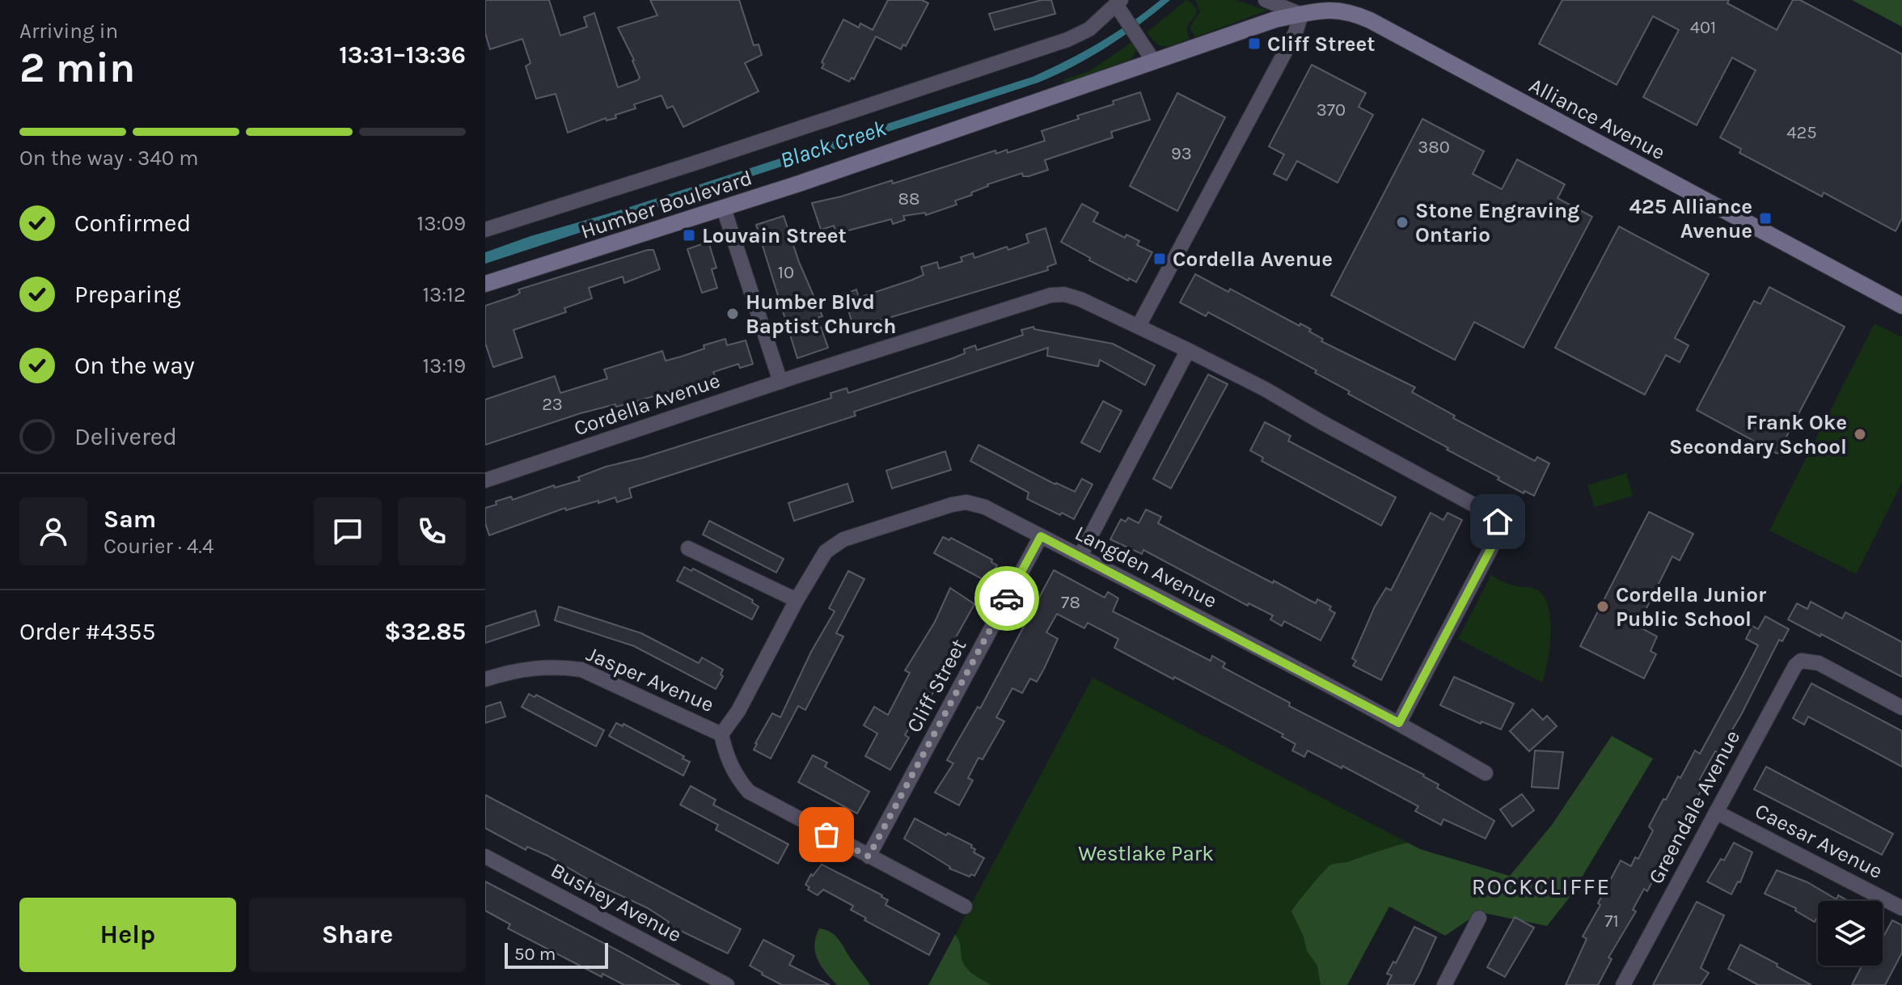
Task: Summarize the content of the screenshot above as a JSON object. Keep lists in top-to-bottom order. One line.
{"streets":{"street":["Alliance Avenue","Humber Boulevard","Cordella Avenue","Langden Avenue","Jasper Avenue","Cliff Street","Greendale Avenue","Caesar Avenue","Bushey Avenue"]},"crossings":[["Alliance Avenue","Humber Boulevard"],["Cordella Avenue","Langden Avenue"],["Langden Avenue","Jasper Avenue"],["Langden Avenue","Cliff Street"],["Jasper Avenue","Cliff Street"],["Greendale Avenue","Caesar Avenue"]],"districts":["ROCKCLIFFE"],"water":["Black Creek"],"parks":["Westlake Park"],"places":{"transit":["Cliff Street","425 Alliance Avenue","Louvain Street","Cordella Avenue"],"other":["Stone Engraving Ontario","Humber Blvd Baptist Church","Frank Oke Secondary School","Cordella Junior Public School"]},"house_numbers":["401","370","425","380","93","88","10","23","78","71"],"scale_bar":"50 m","page":{"heading":["2 min","Arriving in","13:31–13:36"],"panel":["Sam","Courier · 4.4","Order #4355","$32.85"],"bar":"On the way · 340 m","list":[["Confirmed","13:09"],["Preparing","13:12"],["On the way","13:19"],"Delivered"],"buttons":["Help","Share"],"scale":"50 m"}}
